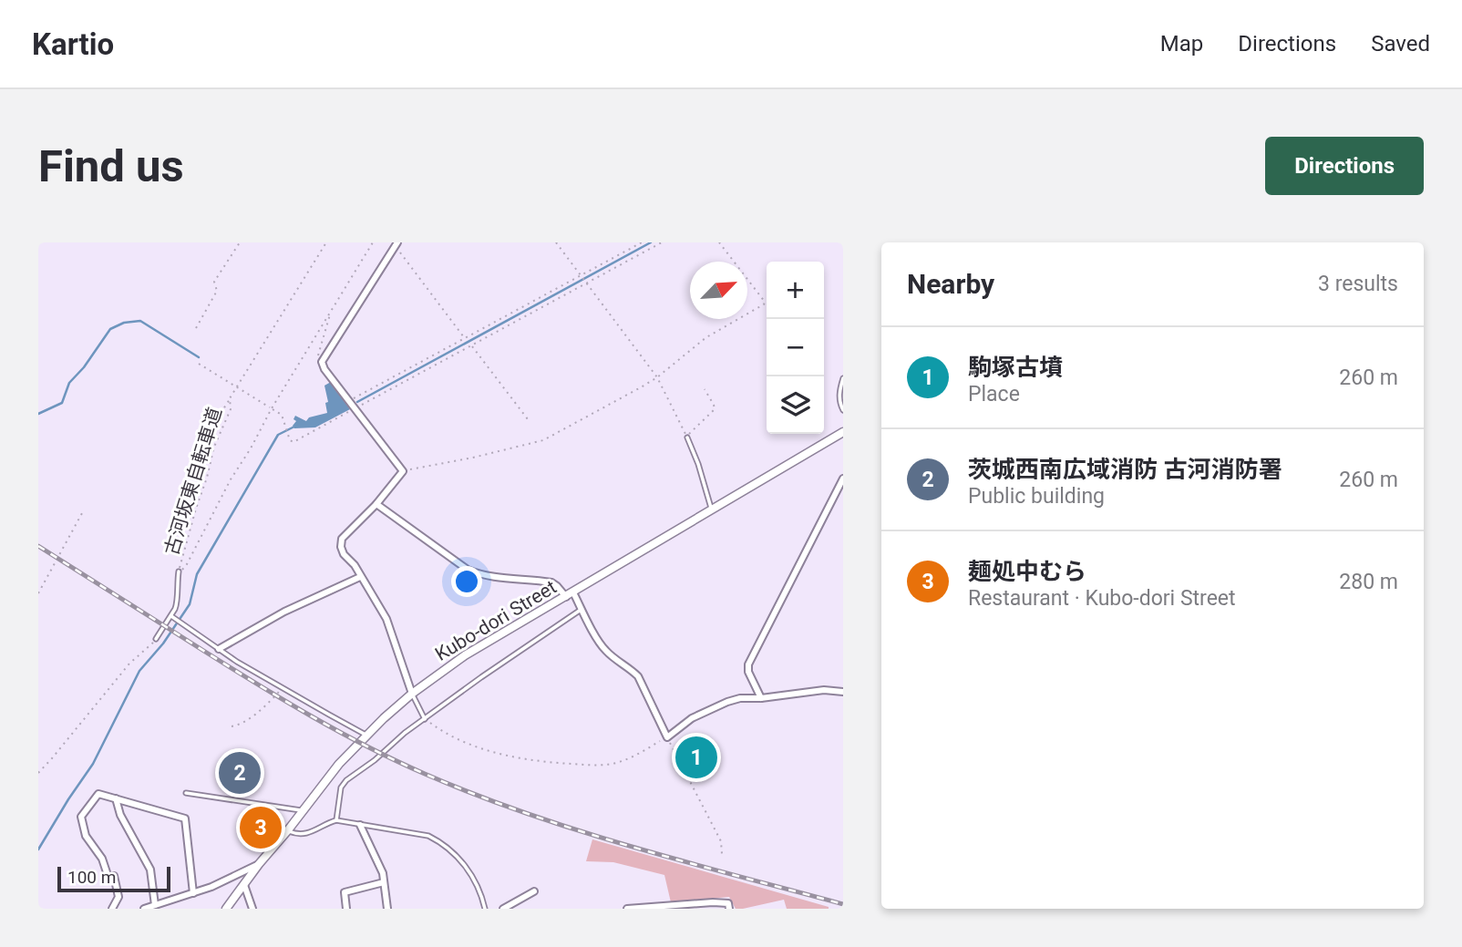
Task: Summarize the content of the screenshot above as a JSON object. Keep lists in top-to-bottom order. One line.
{"streets":{"street":["Kubo-dori Street"],"path":["古河坂東自転車道"]},"scale_bar":"100 m","north":"top right","page":{"header":"Kartio","nav":["Map","Directions","Saved"],"buttons":"Directions","title":"Find us","heading":["Nearby","3 results"],"map_buttons":["+","−"],"list":[{"mark":"1","name":"駒塚古墳","note":"Place","value":"260 m"},{"mark":"2","name":"茨城西南広域消防 古河消防署","note":"Public building","value":"260 m"},{"mark":"3","name":"麺処中むら","note":"Restaurant · Kubo-dori Street","value":"280 m"}],"pins":["1","2","3"],"scale":"100 m"}}
